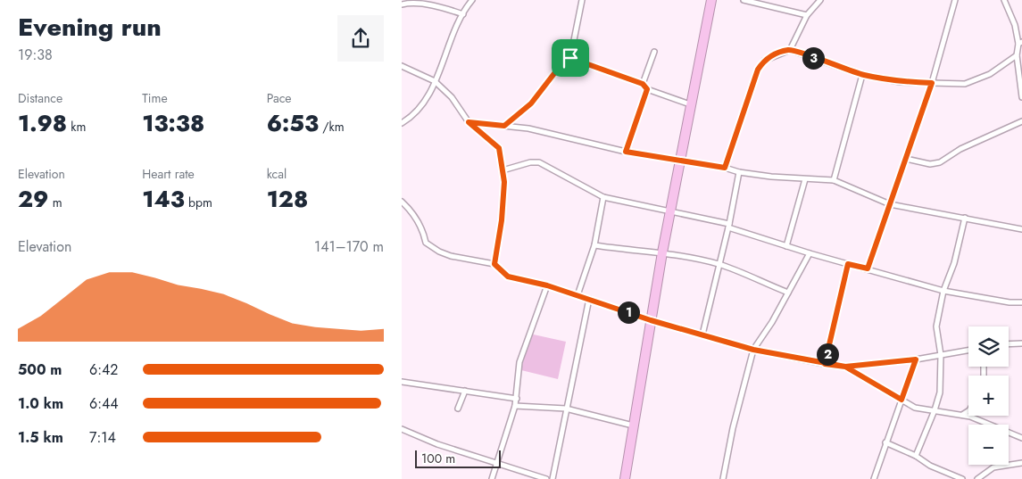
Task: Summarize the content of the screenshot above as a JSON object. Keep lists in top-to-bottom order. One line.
{"scale_bar":"100 m","page":{"heading":["Evening run","19:38"],"pins":["3","1","2"],"stats":[["Distance","1.98 km"],["Time","13:38"],["Pace","6:53 /km"],["Elevation","29 m"],["Heart rate","143 bpm"],["kcal","128"]],"chart":["Elevation","141–170 m"],"map_buttons":["+","−"],"list":[{"name":"500 m","note":"6:42"},{"name":"1.0 km","note":"6:44"},{"name":"1.5 km","note":"7:14"}],"scale":"100 m"}}
